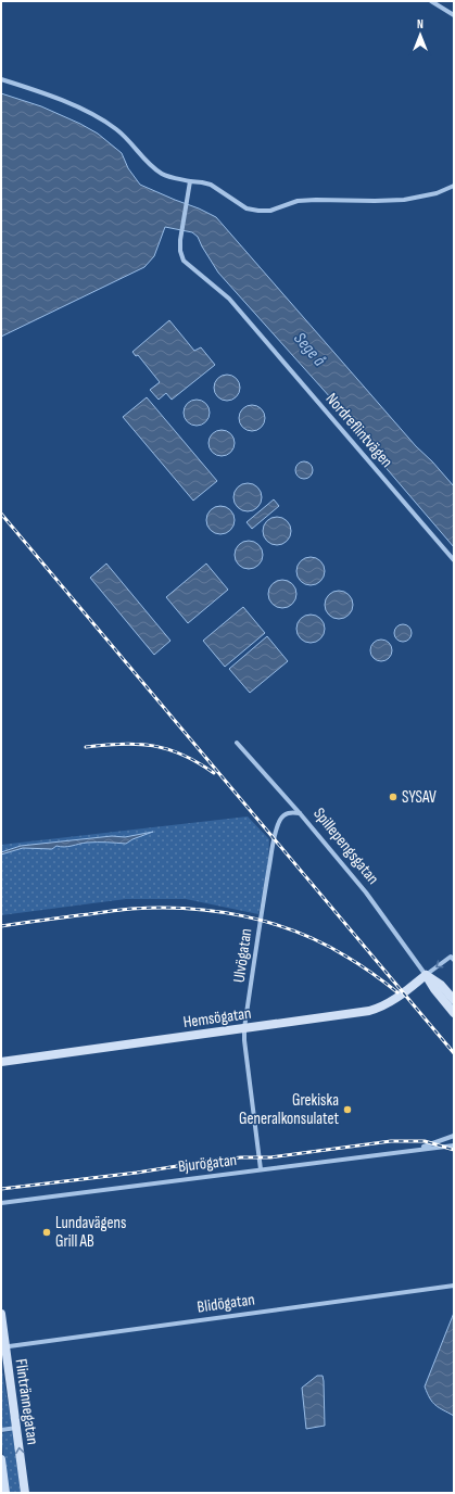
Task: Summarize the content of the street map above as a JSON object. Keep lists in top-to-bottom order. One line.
{"streets":{"street":["Nordreflintvägen","Spillepengsgatan","Ulvögatan","Hemsögatan","Bjurögatan","Blidögatan","Flintrännegatan"]},"crossings":[["Spillepengsgatan","Ulvögatan"],["Spillepengsgatan","Hemsögatan"],["Ulvögatan","Hemsögatan"],["Ulvögatan","Bjurögatan"],["Blidögatan","Flintrännegatan"]],"water":["Sege å"],"places":["SYSAV","Grekiska Generalkonsulatet","Lundavägens Grill AB"],"north":"top"}
